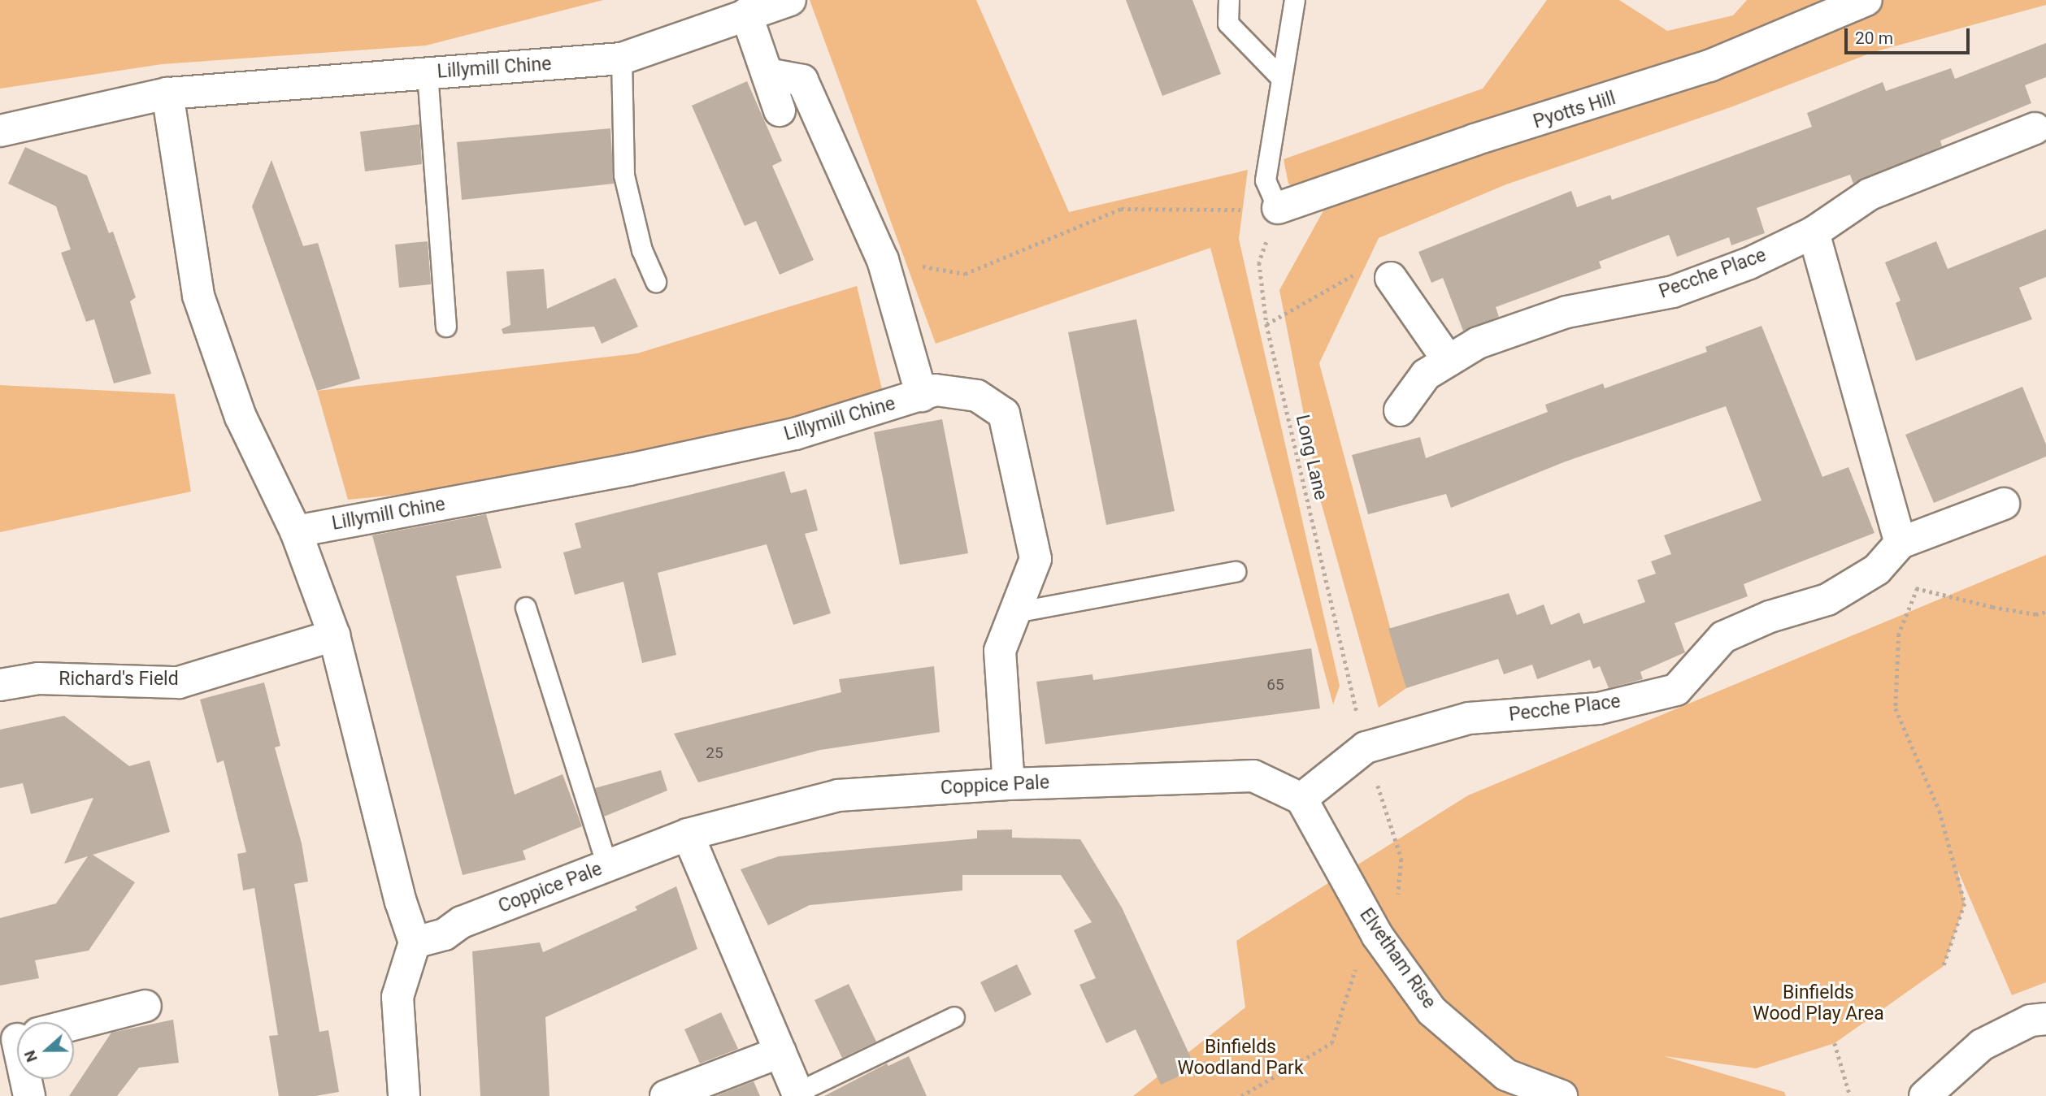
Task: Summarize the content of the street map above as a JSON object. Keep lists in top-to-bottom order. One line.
{"streets":{"street":["Lillymill Chine","Pyotts Hill","Pecche Place","Richard's Field","Coppice Pale","Elvetham Rise"],"path":["Long Lane"]},"crossings":[["Lillymill Chine","Coppice Pale"],["Pyotts Hill","Long Lane"],["Pecche Place","Coppice Pale"],["Pecche Place","Elvetham Rise"],["Coppice Pale","Elvetham Rise"]],"parks":["Binfields Wood Play Area","Binfields Woodland Park"],"house_numbers":["65","25"],"scale_bar":"20 m","north":"left"}
